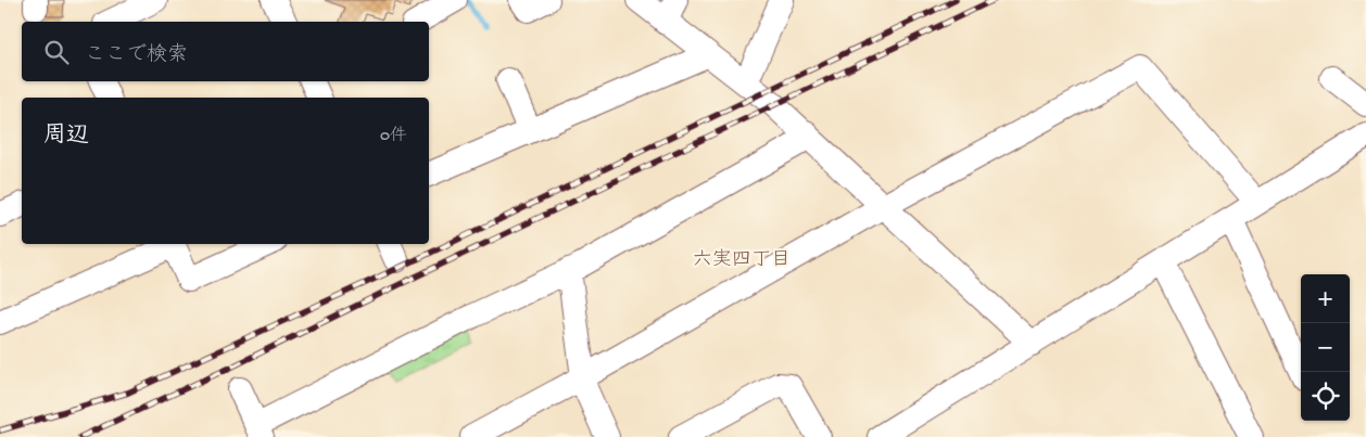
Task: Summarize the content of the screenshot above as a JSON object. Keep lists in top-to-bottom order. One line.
{"districts":["六実四丁目"],"page":{"search":"ここで検索","heading":["周辺","0件"],"map_buttons":["+","−"]}}
